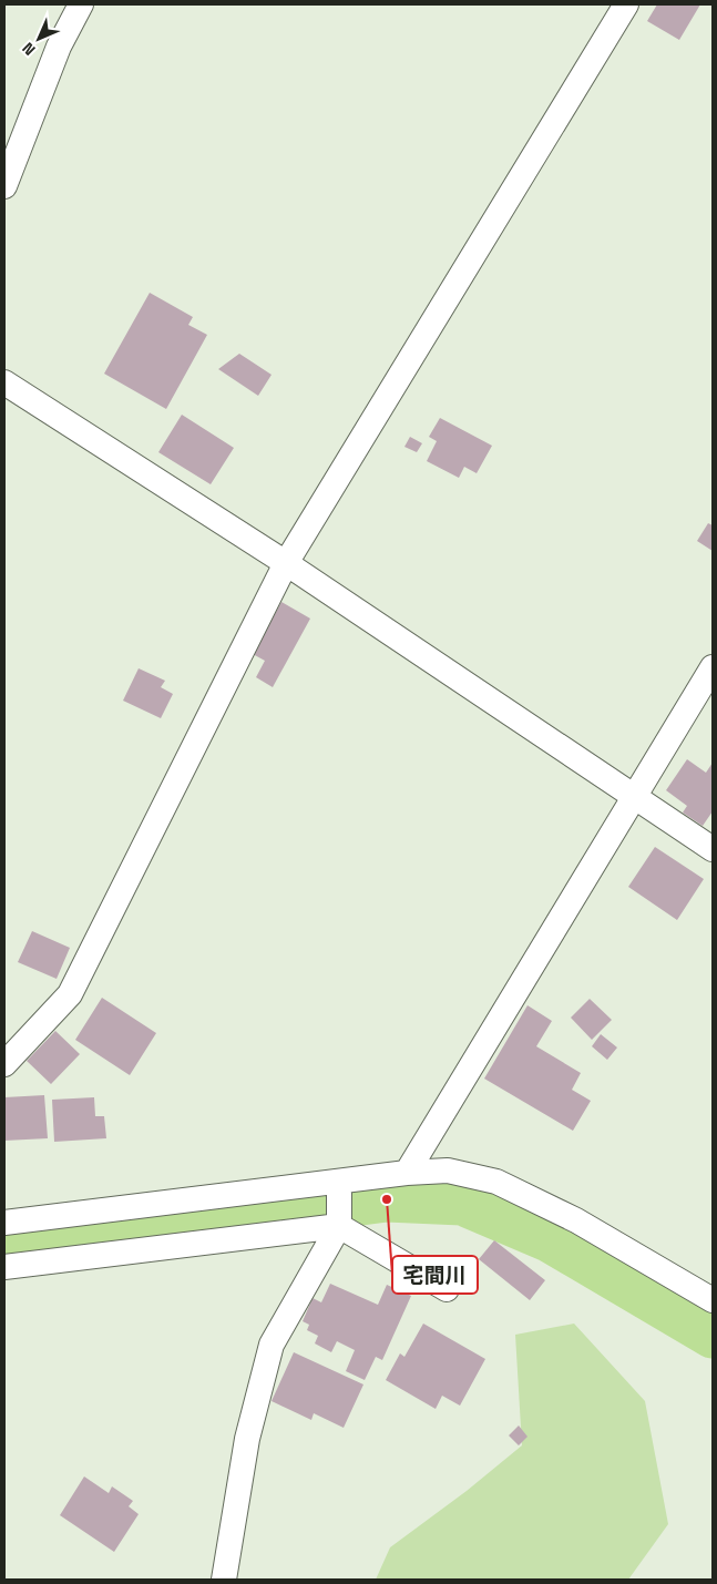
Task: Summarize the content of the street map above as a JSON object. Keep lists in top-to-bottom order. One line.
{"places":["宅間川"],"north":"bottom left"}
